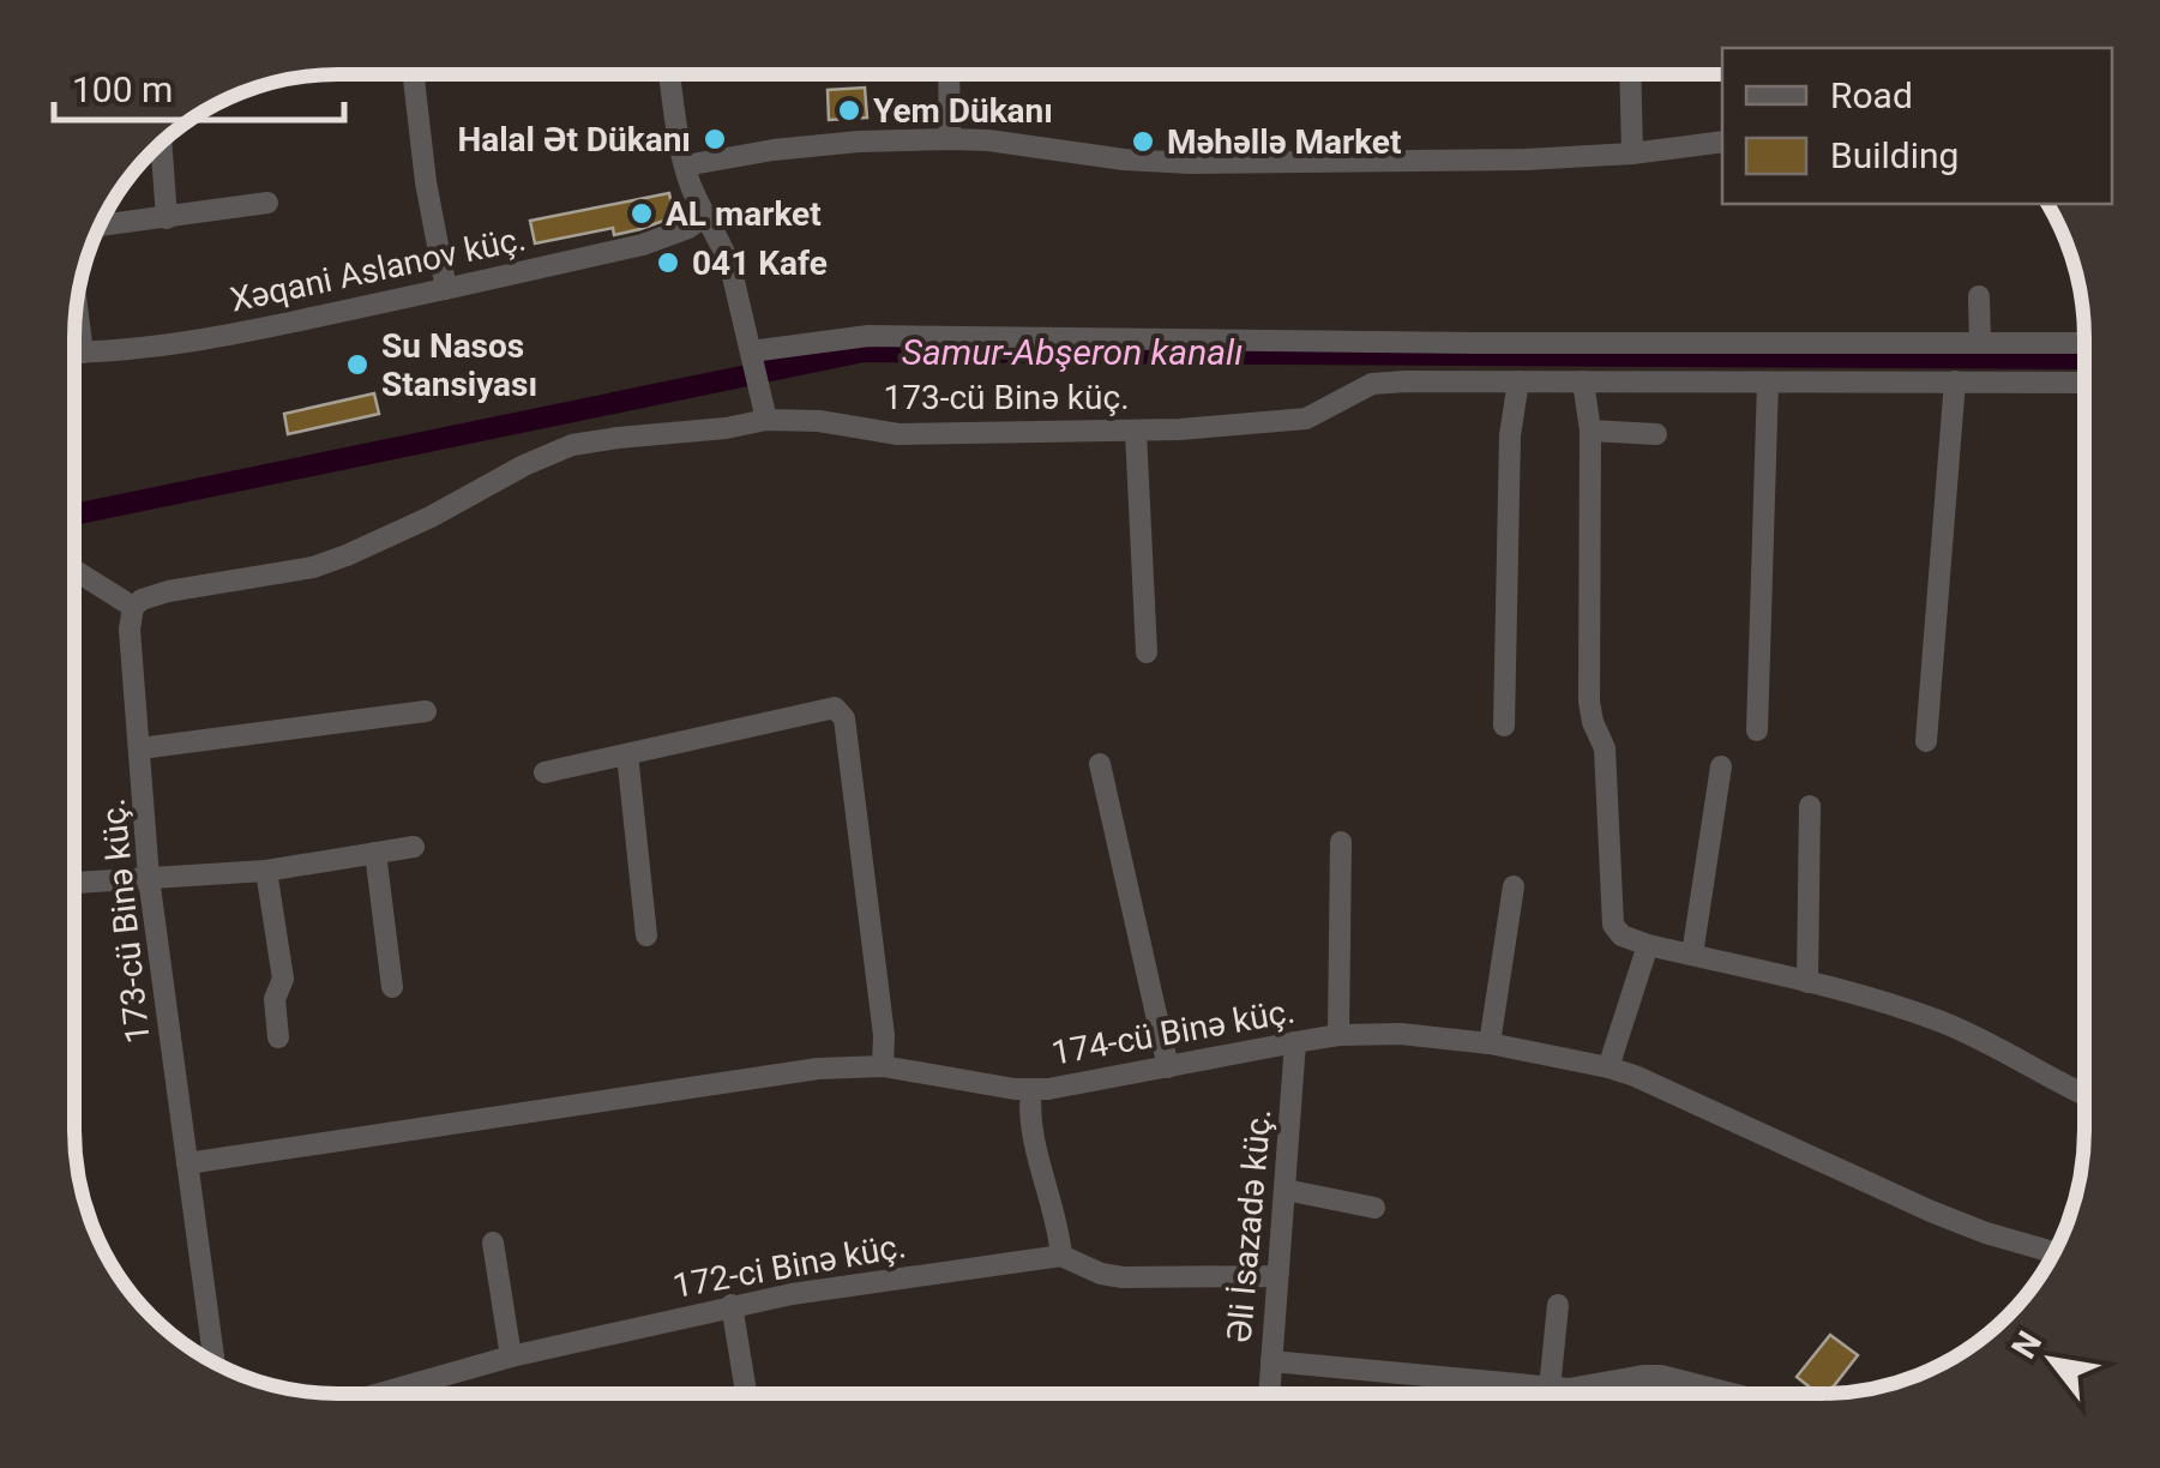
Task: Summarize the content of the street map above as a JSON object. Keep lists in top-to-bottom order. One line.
{"streets":{"street":["Xəqani Aslanov küç.","173-cü Binə küç.","174-cü Binə küç.","Əli İsazadə küç.","172-ci Binə küç."]},"crossings":[["173-cü Binə küç.","174-cü Binə küç."],["174-cü Binə küç.","Əli İsazadə küç."],["Əli İsazadə küç.","172-ci Binə küç."]],"water":["Samur-Abşeron kanalı"],"places":["Yem Dükanı","Halal Ət Dükanı","Məhəllə Market","AL market","041 Kafe","Su Nasos Stansiyası"],"legend":["Road","Building"],"scale_bar":"100 m","north":"top left"}
